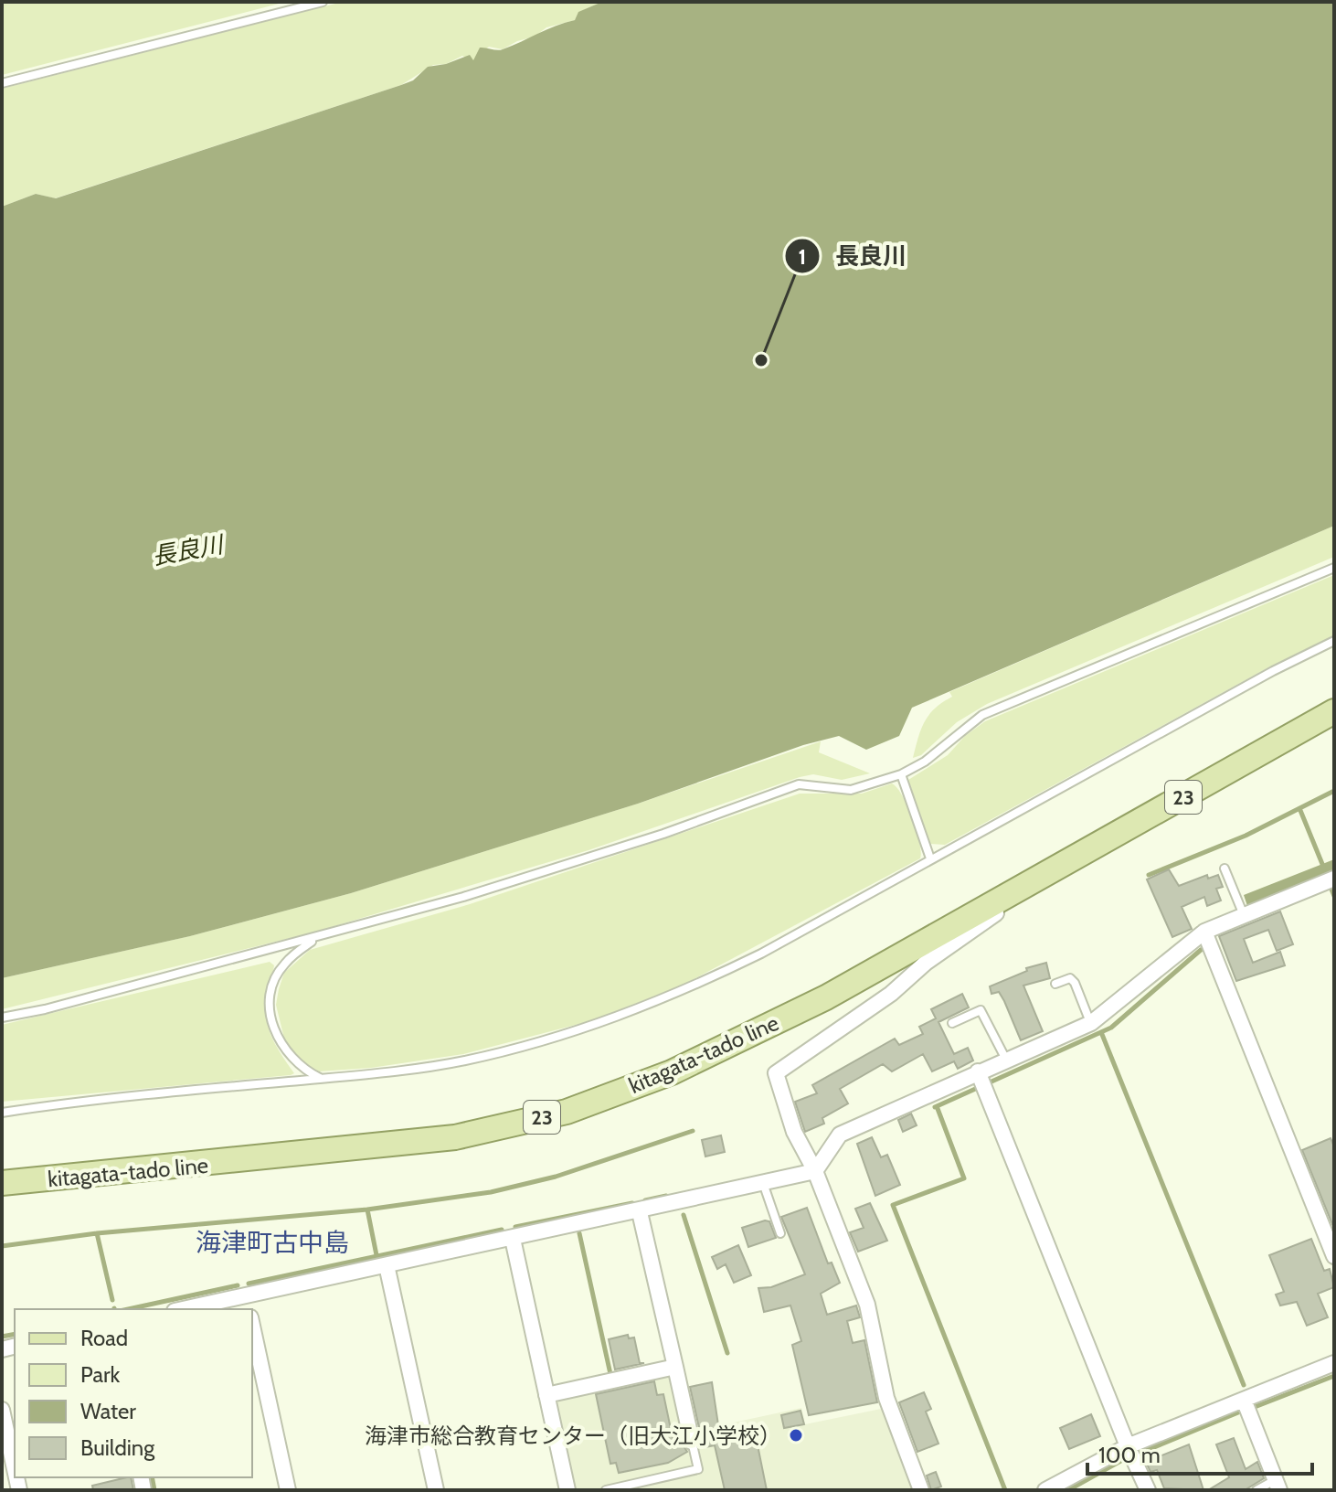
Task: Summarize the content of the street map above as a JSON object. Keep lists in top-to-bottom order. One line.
{"streets":{"main road":["23","kitagata-tado line"]},"districts":["海津町古中島"],"water":["長良川"],"places":["長良川","海津市総合教育センター（旧大江小学校）"],"legend":["Road","Park","Water","Building"],"scale_bar":"100 m"}
